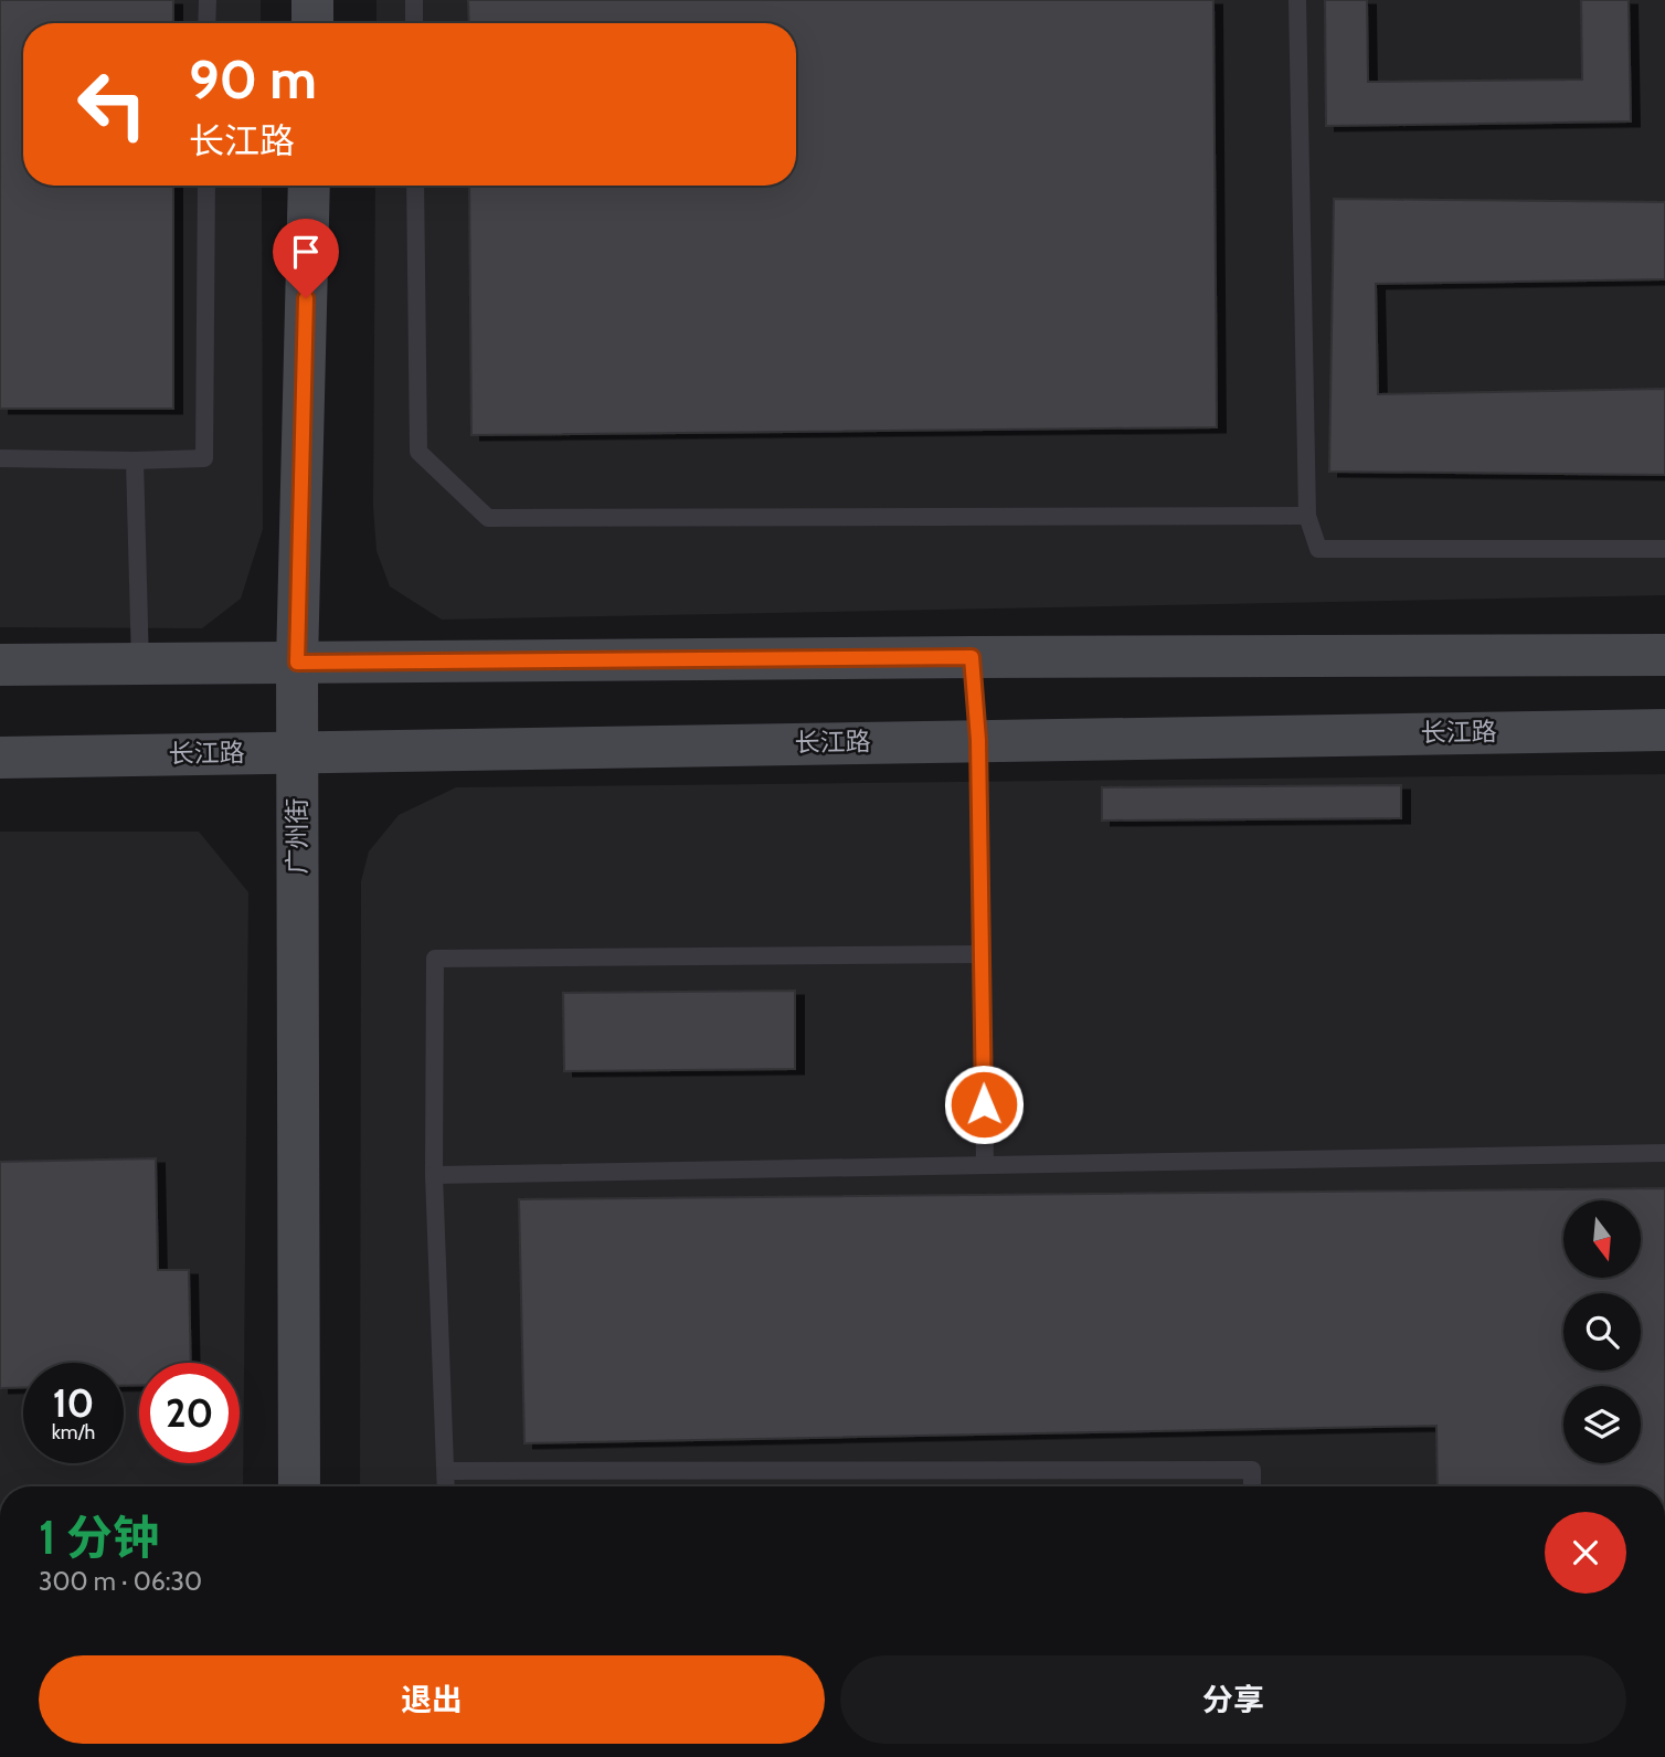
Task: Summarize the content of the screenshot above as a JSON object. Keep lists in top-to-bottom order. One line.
{"streets":{"main road":["长江路","广州街"]},"crossings":[["长江路","广州街"]],"north":"bottom","page":{"turn":["90 m","长江路"],"speed":"10 km/h","limit":"20","heading":["1 分钟","300 m · 06:30"],"buttons":["退出","分享"]}}
